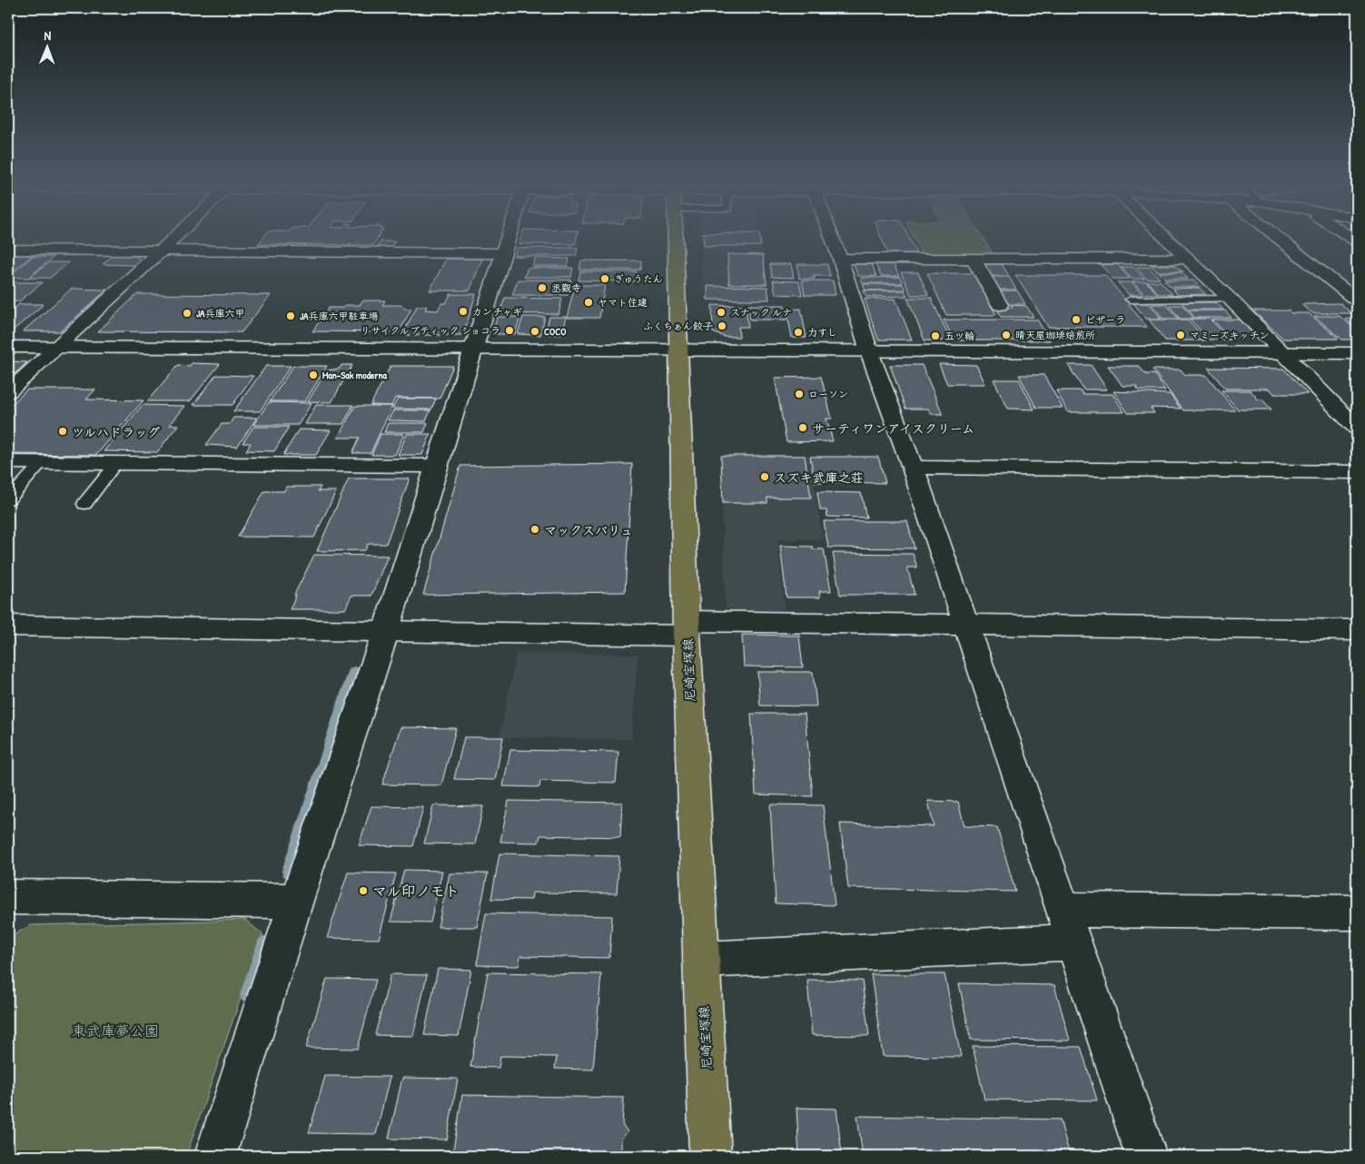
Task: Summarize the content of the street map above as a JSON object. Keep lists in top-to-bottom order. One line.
{"streets":{"main road":["尼崎宝塚線"]},"parks":["東武庫夢公園"],"places":["ぎゅうたん","丞觀寺","ヤマト住建","カンチャギ","スナック ルナ","JA兵庫六甲","JA兵庫六甲駐車場","ピザーラ","ふくちぁん餃子","リサイクルブティック ショコラ","COCO","力すし","晴天屋珈琲焙煎所","マミーズキッチン","五ツ輪","Man-Sak moderna","ローソン","サーティワンアイスクリーム","ツルハドラッグ","スズキ武庫之荘","マックスバリュ","マル印ノモト"],"north":"top"}
